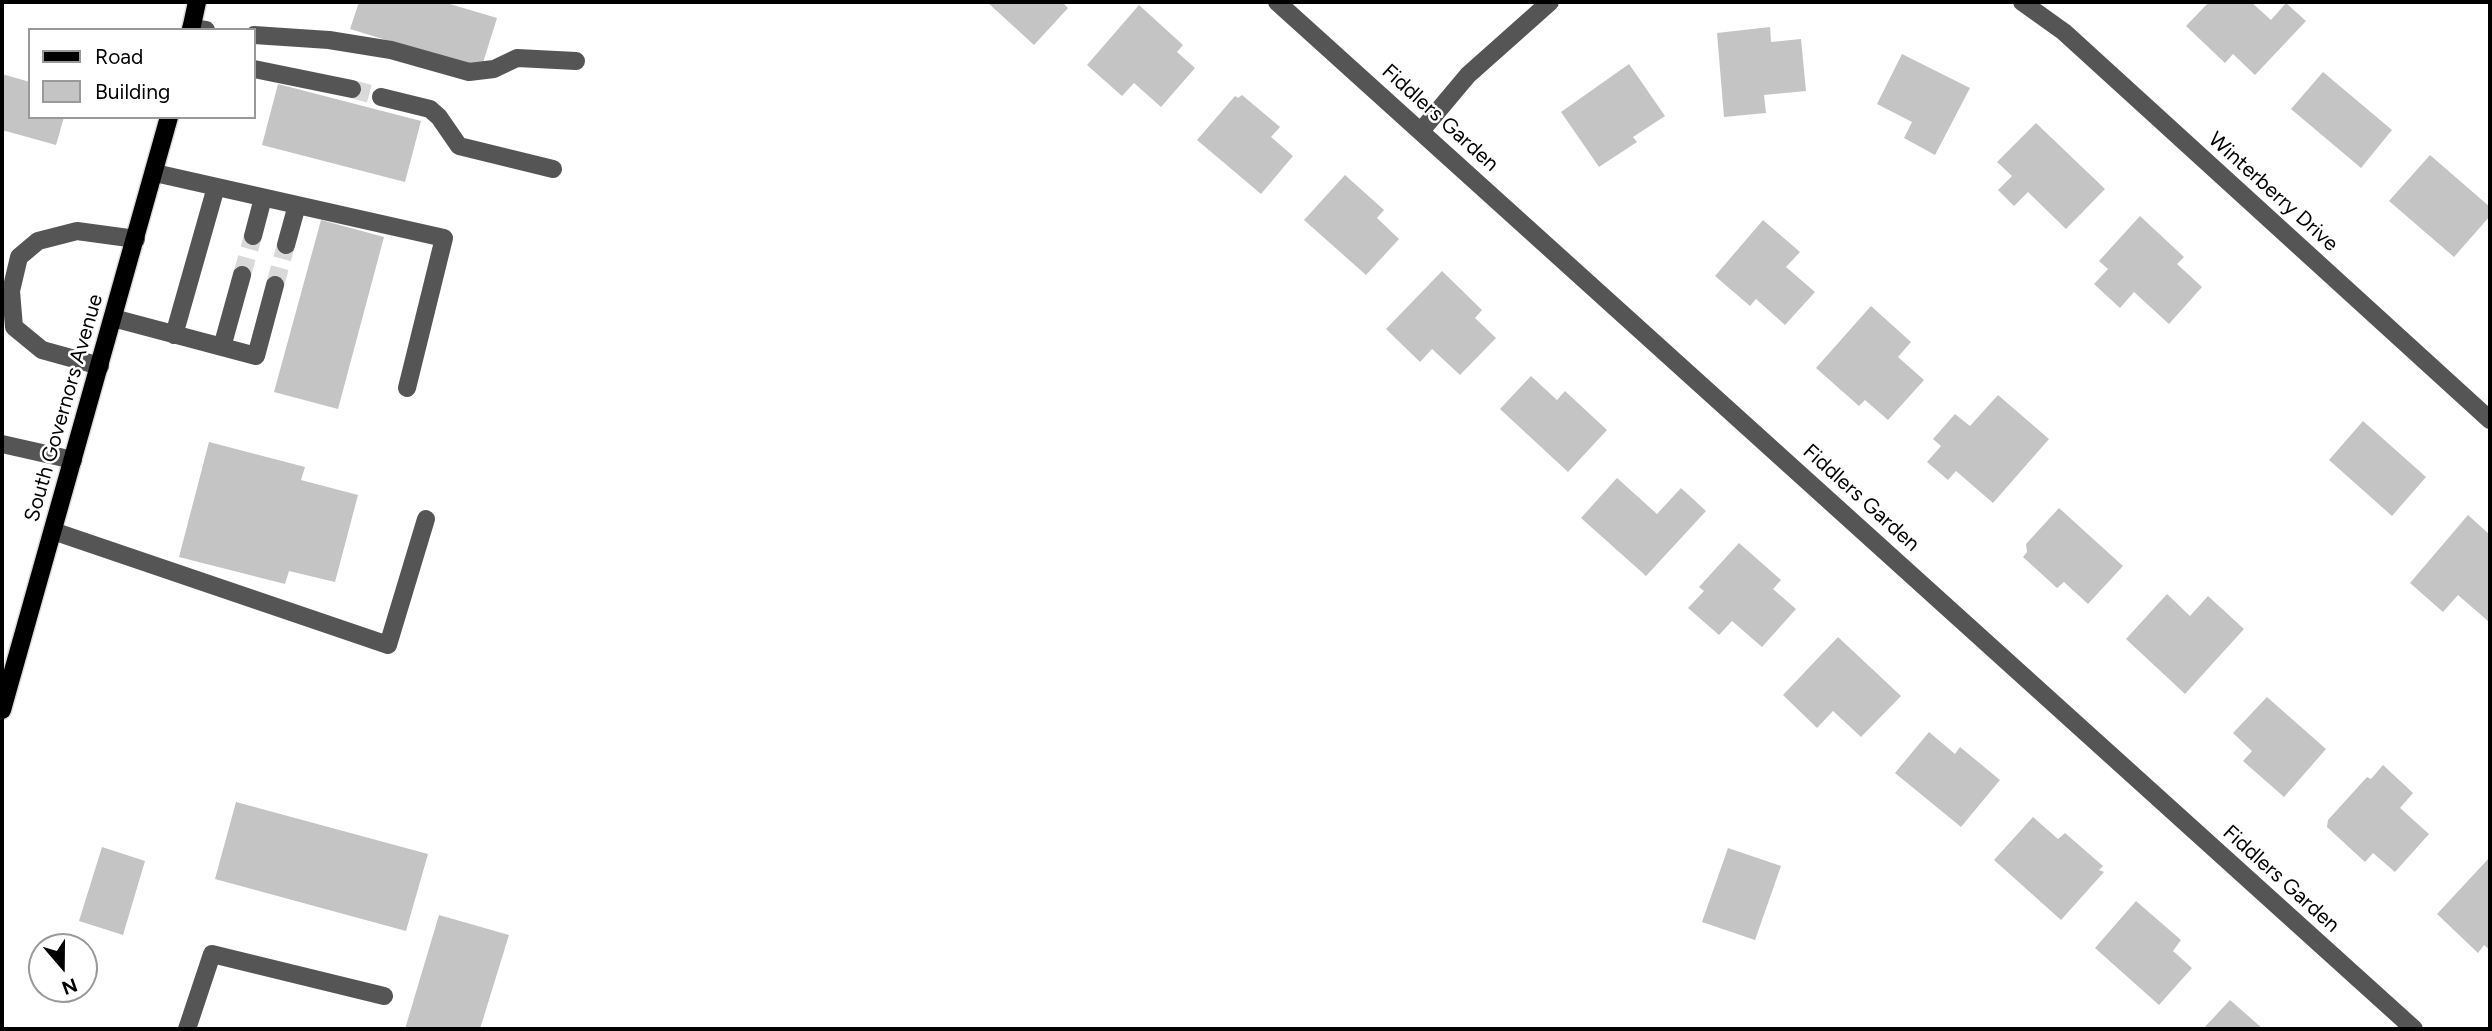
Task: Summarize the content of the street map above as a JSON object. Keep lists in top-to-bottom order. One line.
{"streets":{"main road":["South Governors Avenue"],"street":["Fiddlers Garden","Winterberry Drive"]},"legend":["Road","Building"],"north":"bottom"}
